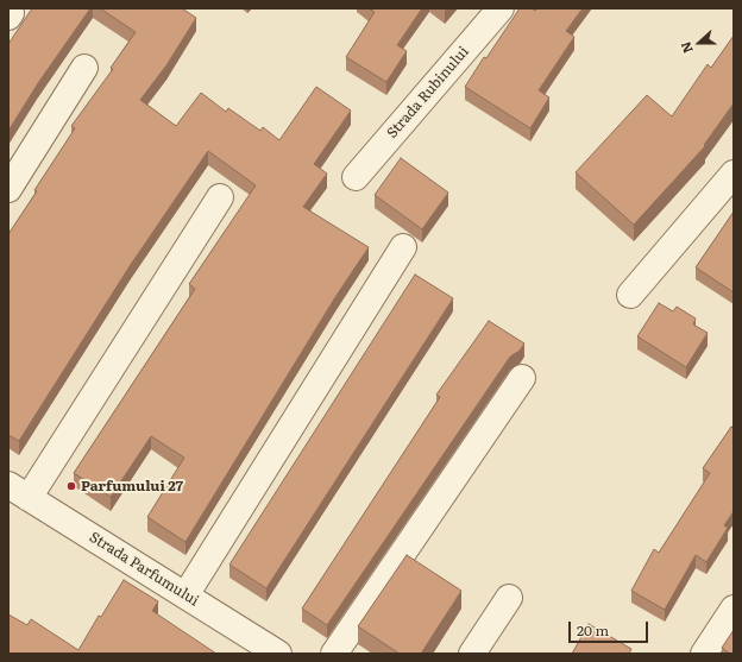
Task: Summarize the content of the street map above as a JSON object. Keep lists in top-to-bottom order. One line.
{"streets":{"street":["Strada Rubinului","Strada Parfumului"]},"places":["Parfumului 27"],"scale_bar":"20 m","north":"left"}
